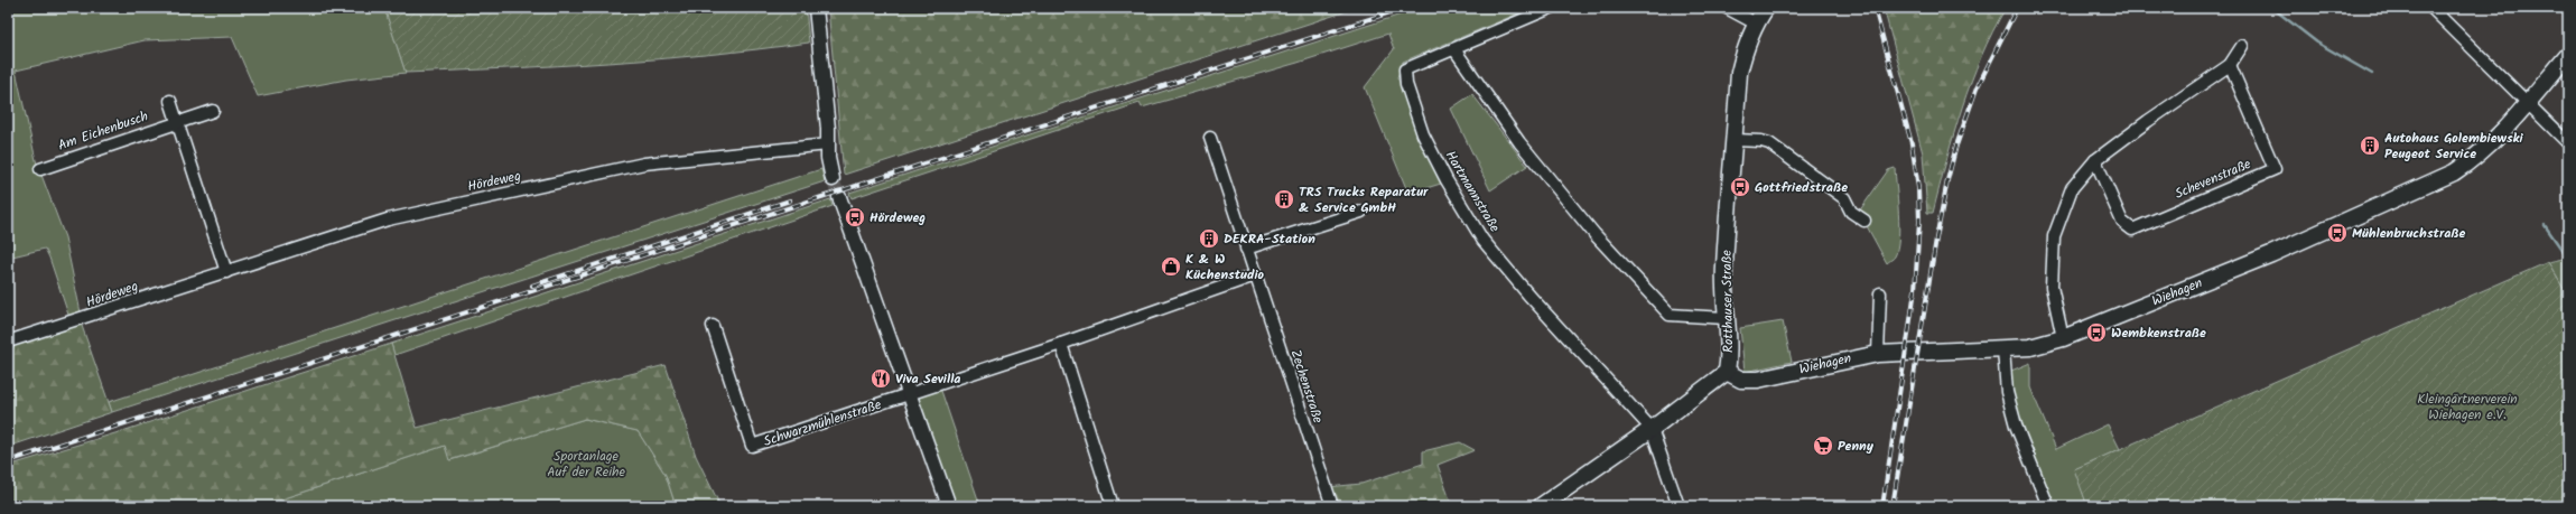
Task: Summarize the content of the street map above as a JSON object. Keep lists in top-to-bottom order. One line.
{"streets":{"main road":["Wiehagen","Rotthauser Straße"],"street":["Am Eichenbusch","Schevenstraße","Hördeweg","Hartmannstraße","Zechenstraße","Schwarzmühlenstraße"]},"crossings":[["Hartmannstraße","Rotthauser Straße"],["Wiehagen","Rotthauser Straße"]],"parks":["Kleingärtnerverein Wiehagen e.V.","Sportanlage Auf der Reihe"],"places":{"building":["Autohaus Golembiewski Peugeot Service","TRS Trucks Reparatur & Service GmbH","DEKRA-Station"],"bus stop":["Gottfriedstraße","Hördeweg","Mühlenbruchstraße","Wembkenstraße"],"shop":["K & W Küchenstudio"],"restaurant":["Viva Sevilla"],"supermarket":["Penny"]}}
